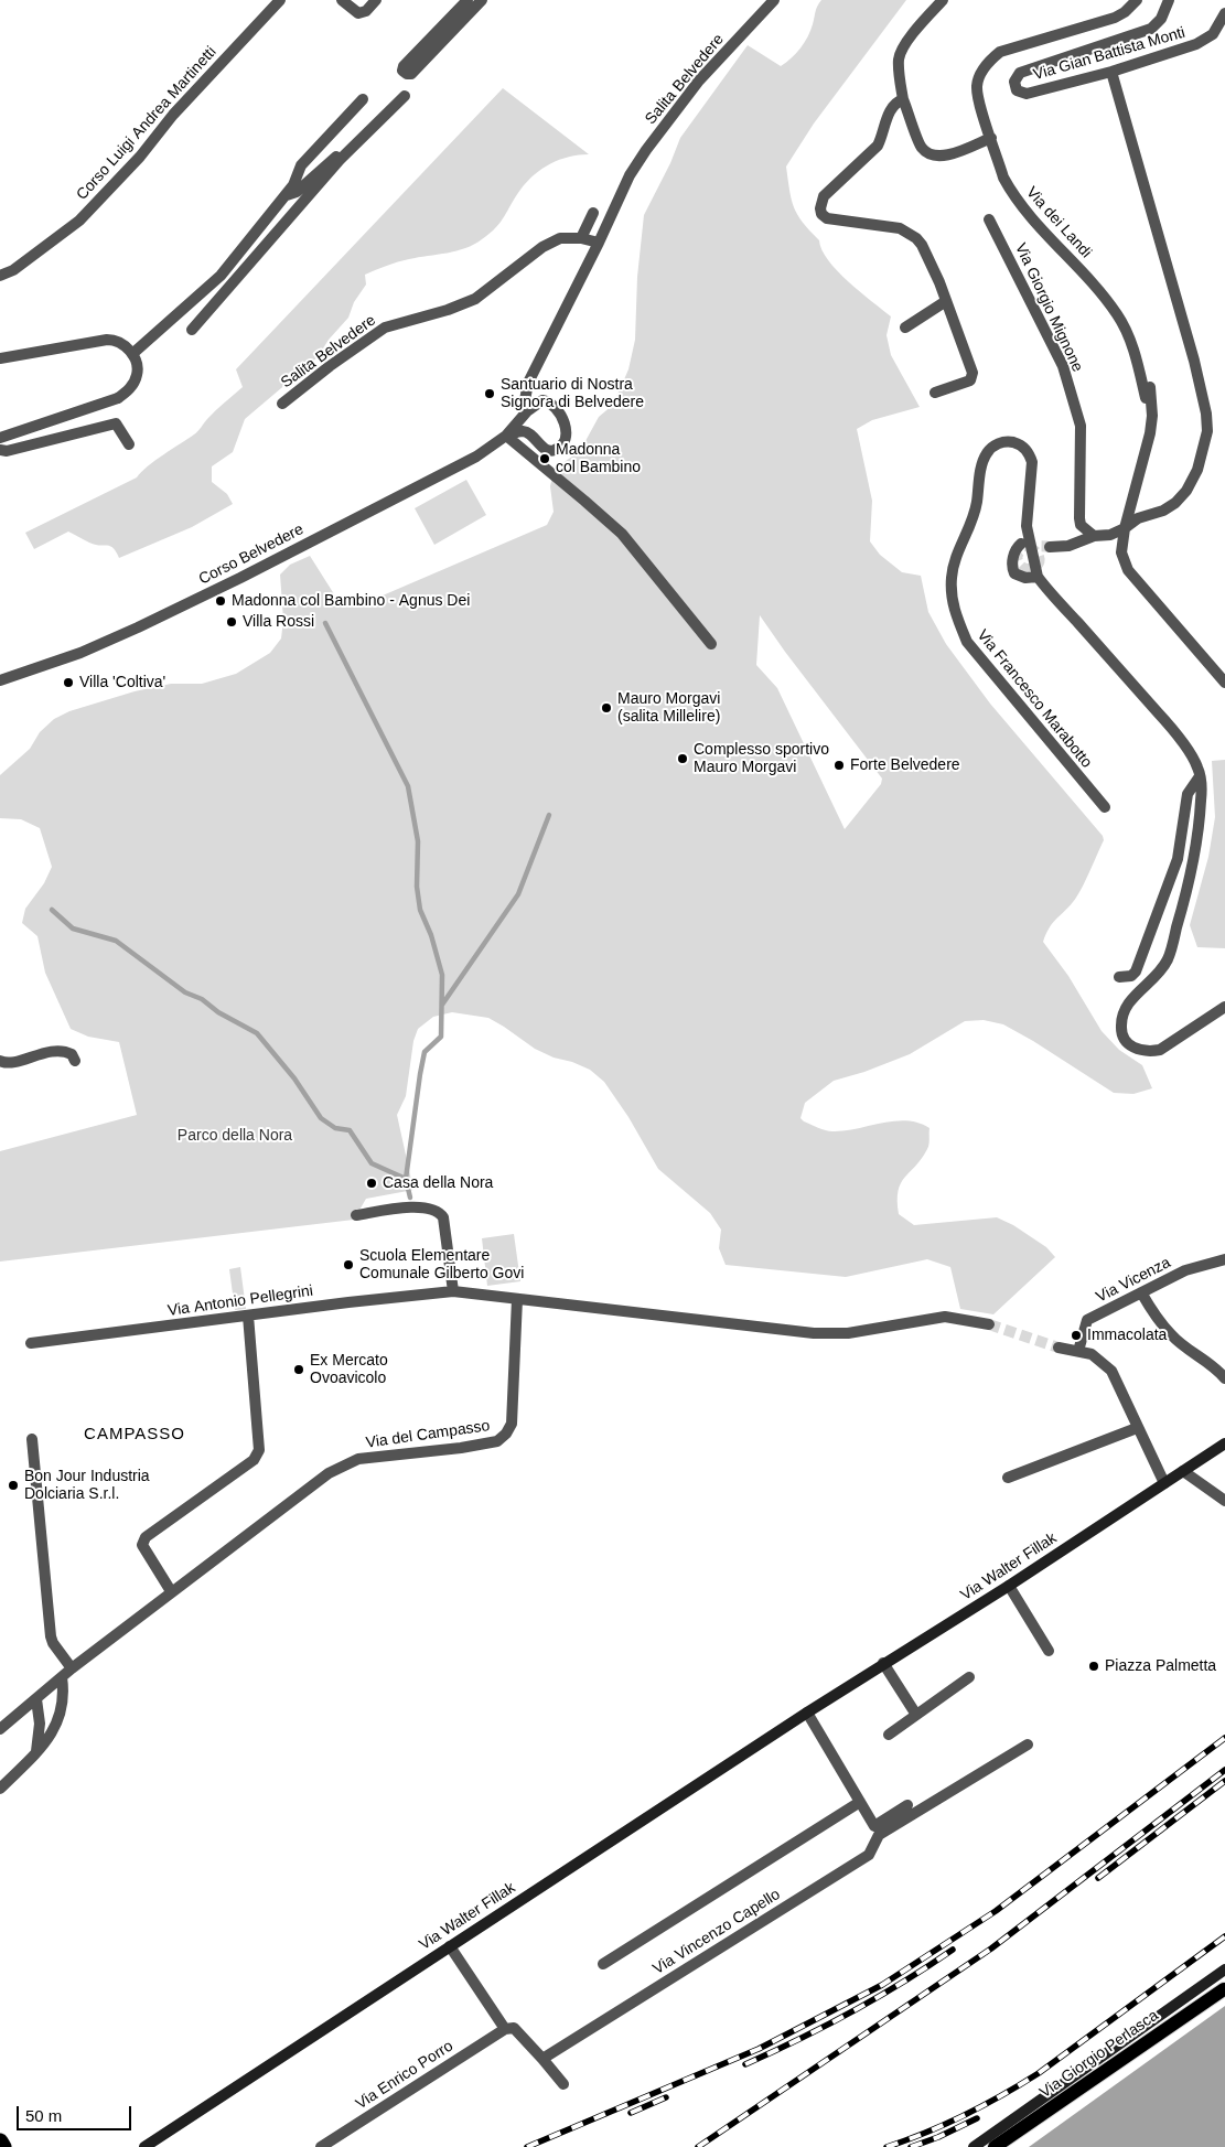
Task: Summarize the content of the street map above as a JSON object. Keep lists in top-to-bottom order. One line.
{"streets":{"main road":["Via Walter Fillak","Via Giorgio Perlasca"],"street":["Via Gian Battista Monti","Salita Belvedere","Corso Luigi Andrea Martinetti","Via dei Landi","Via Giorgio Mignone","Corso Belvedere","Via Francesco Marabotto","Via Vicenza","Via Antonio Pellegrini","Via del Campasso","Via Vincenzo Capello","Via Enrico Porro"]},"crossings":[["Salita Belvedere","Corso Belvedere"],["Via Antonio Pellegrini","Via del Campasso"]],"districts":["CAMPASSO"],"parks":["Parco della Nora"],"places":["Santuario di Nostra Signora di Belvedere","Madonna col Bambino","Madonna col Bambino - Agnus Dei","Villa Rossi","Villa 'Coltiva'","Mauro Morgavi (salita Millelire)","Complesso sportivo Mauro Morgavi","Forte Belvedere","Casa della Nora","Scuola Elementare Comunale Gilberto Govi","Immacolata","Ex Mercato Ovoavicolo","Bon Jour Industria Dolciaria S.r.l.","Piazza Palmetta"],"scale_bar":"50 m"}
